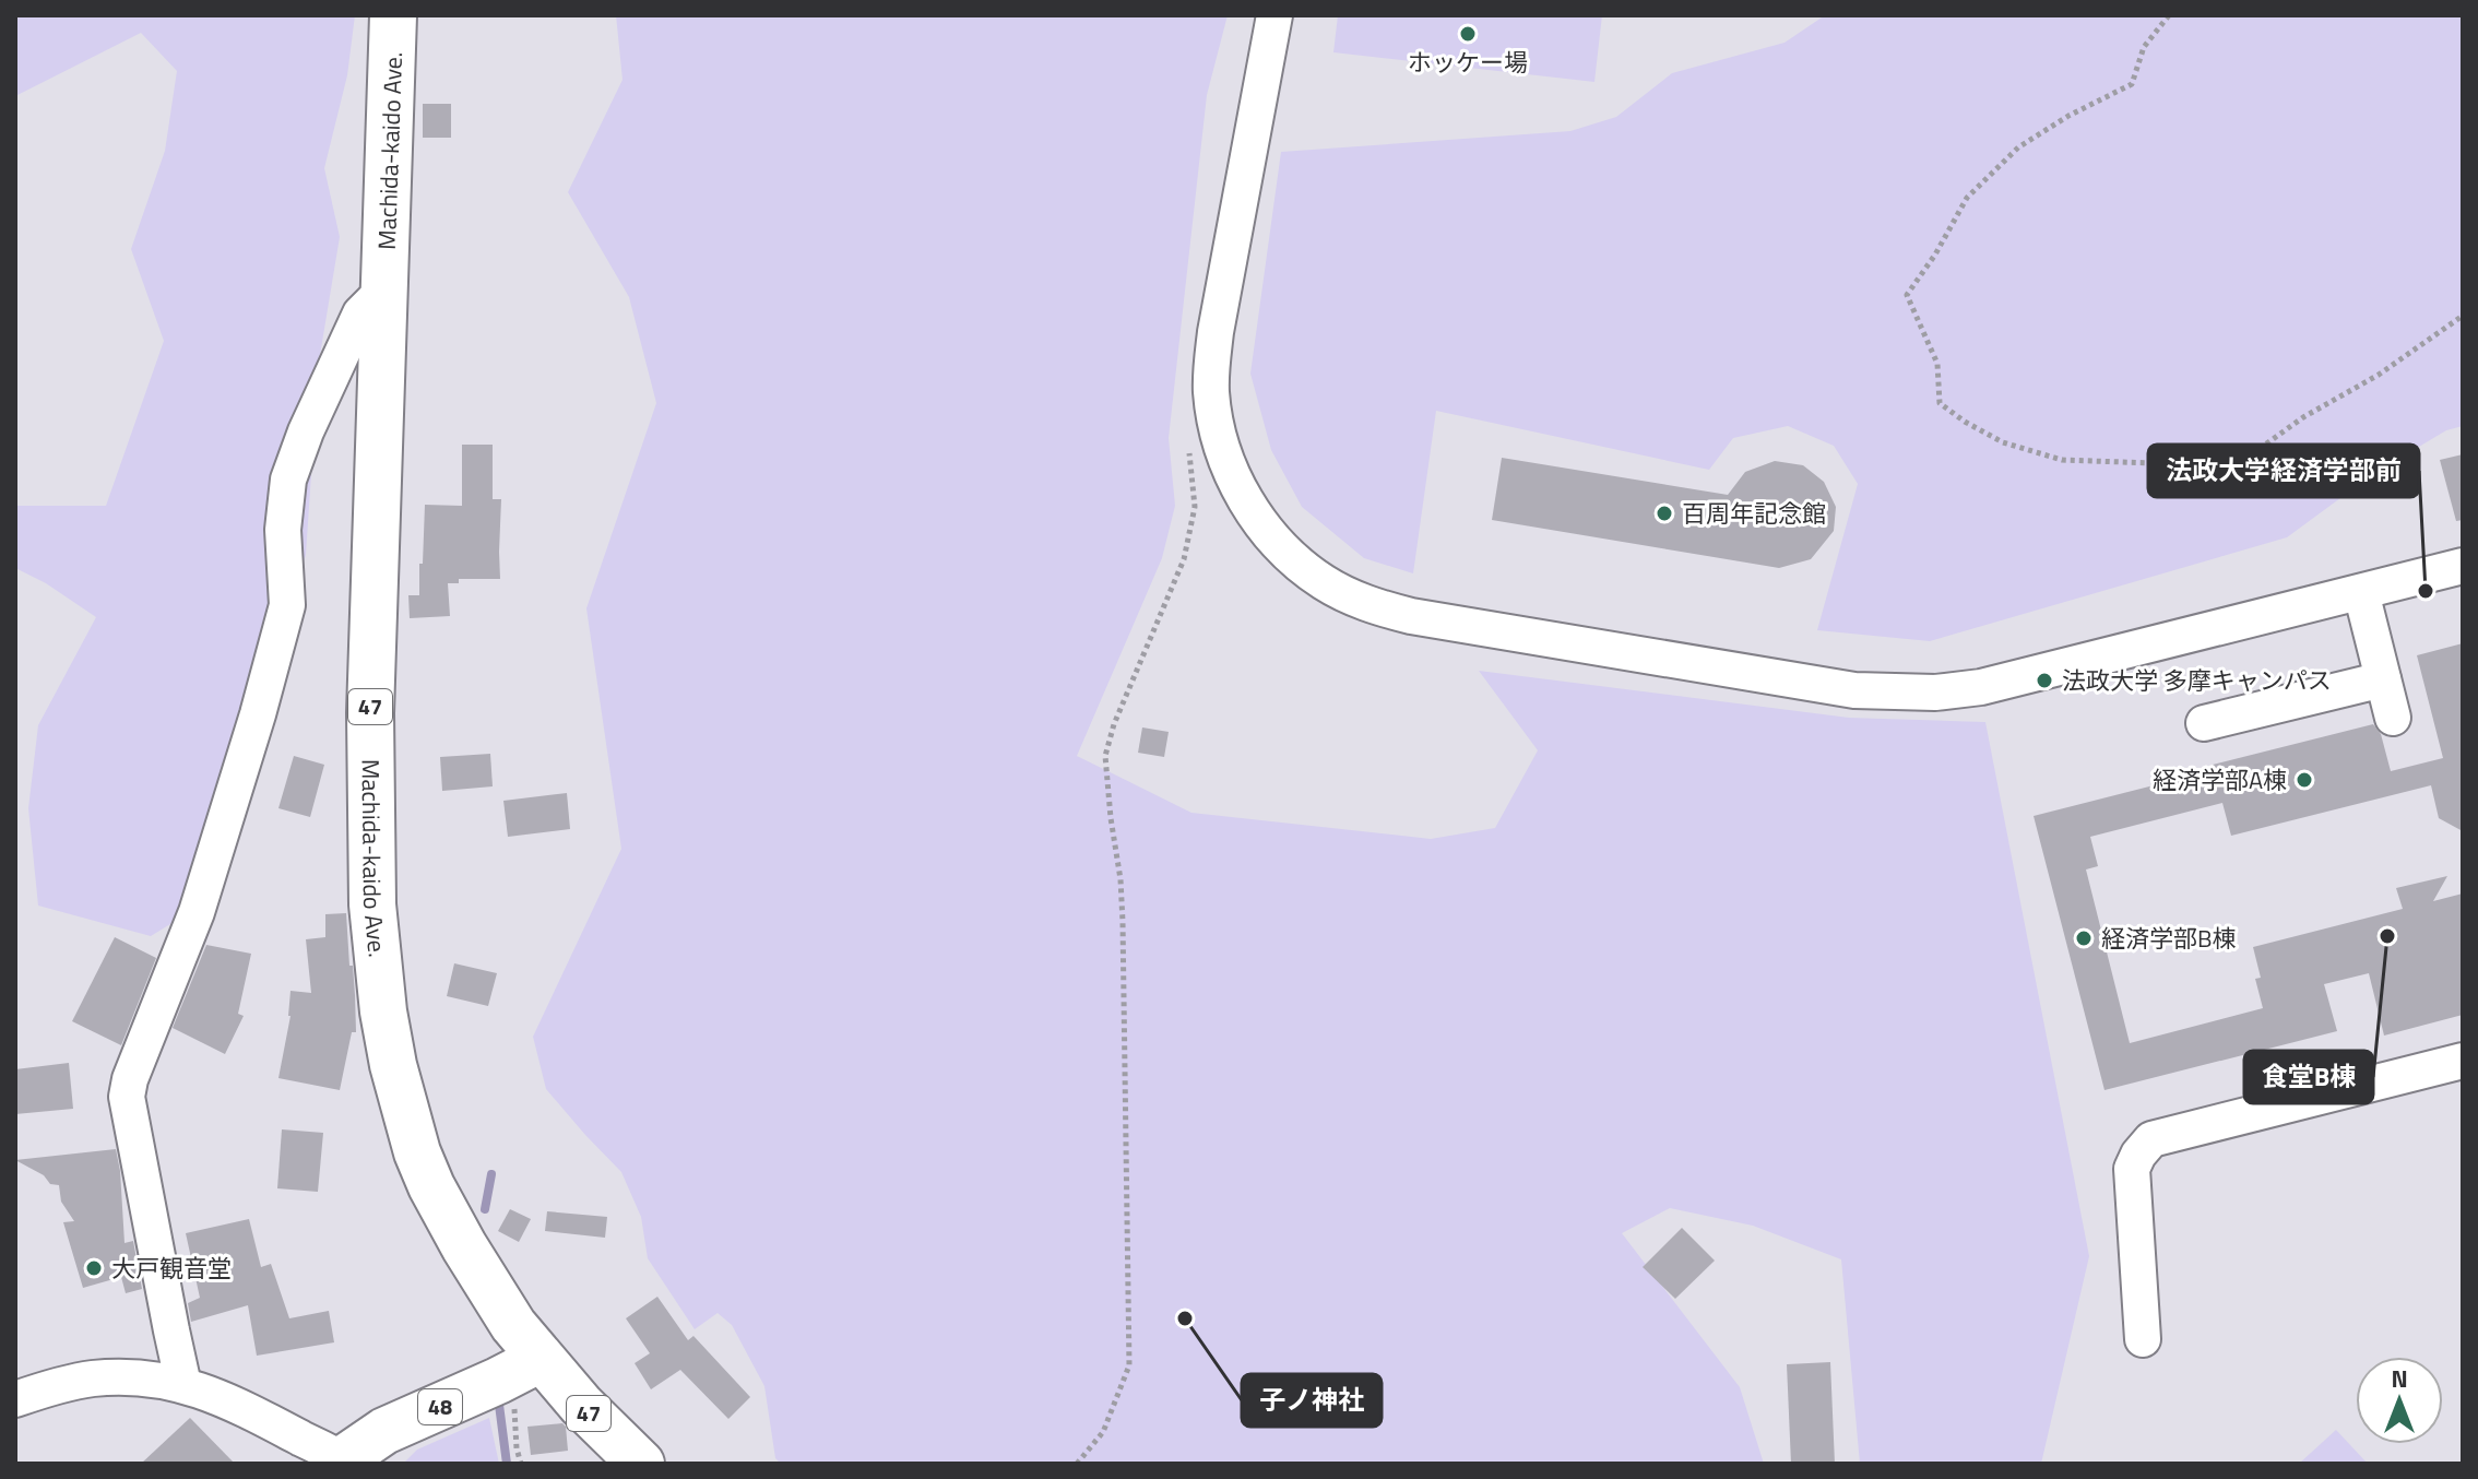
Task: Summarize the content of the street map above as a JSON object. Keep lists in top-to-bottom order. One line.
{"streets":{"main road":["Machida-kaido Ave.","47","48"]},"crossings":[["Machida-kaido Ave.","48"]],"places":["ホッケー場","百周年記念館","法政大学経済学部前","法政大学 多摩キャンパス","経済学部A棟","食堂B棟","経済学部B棟","大戸観音堂","子ノ神社"],"north":"top"}
